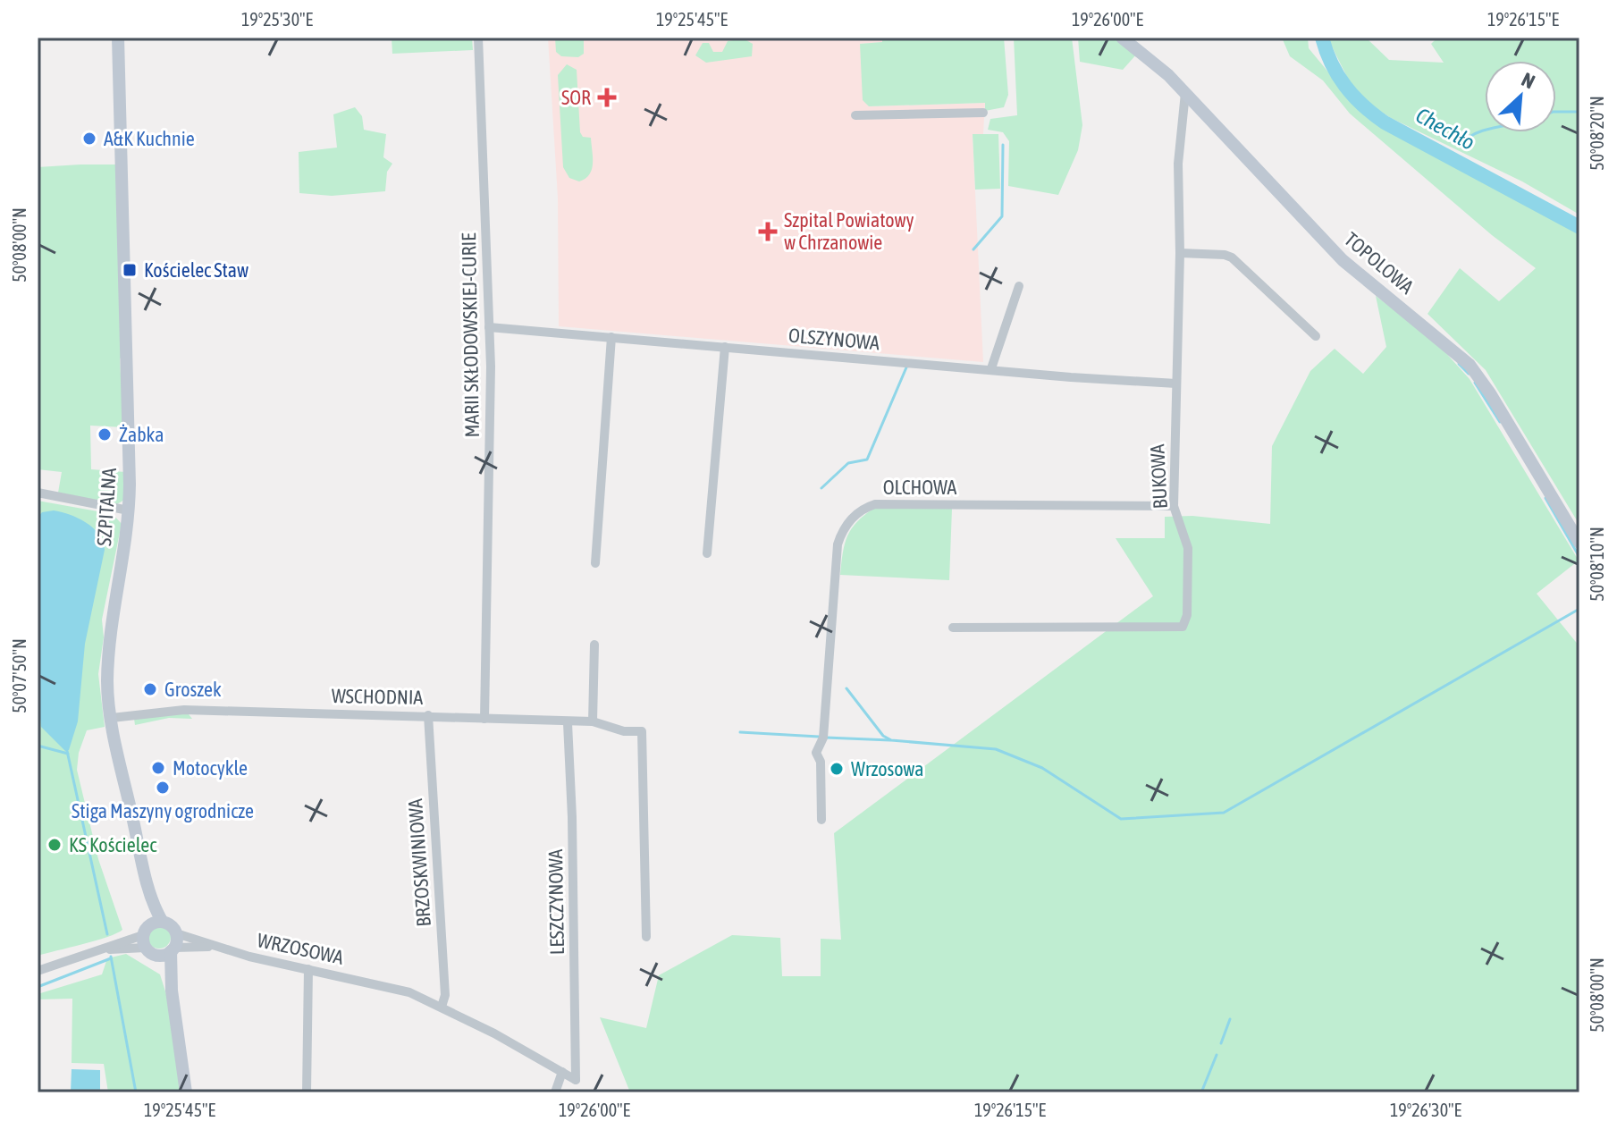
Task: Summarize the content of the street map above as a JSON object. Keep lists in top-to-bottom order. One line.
{"streets":{"main road":["TOPOLOWA","SZPITALNA"],"street":["MARII SKŁODOWSKIEJ-CURIE","OLSZYNOWA","BUKOWA","OLCHOWA","WSCHODNIA","BRZOSKWINIOWA","LESZCZYNOWA","WRZOSOWA"]},"crossings":[["TOPOLOWA","BUKOWA"],["MARII SKŁODOWSKIEJ-CURIE","OLSZYNOWA"],["MARII SKŁODOWSKIEJ-CURIE","WSCHODNIA"],["OLSZYNOWA","BUKOWA"],["BUKOWA","OLCHOWA"],["SZPITALNA","WSCHODNIA"],["WSCHODNIA","BRZOSKWINIOWA"],["WSCHODNIA","LESZCZYNOWA"],["BRZOSKWINIOWA","WRZOSOWA"],["LESZCZYNOWA","WRZOSOWA"]],"water":["Chechło"],"places":{"health":["SOR","Szpital Powiatowy w Chrzanowie"],"other":["A&K Kuchnie","Żabka","Groszek","Motocykle","Wrzosowa","Stiga Maszyny ogrodnicze","KS Kościelec"],"transit":["Kościelec Staw"]},"north":"top right","coordinates":["19°25'30\"E","19°25'45\"E","19°26'00\"E","19°26'15\"E","50°08'20\"N","50°08'00\"N","50°08'10\"N","50°07'50\"N","19°26'30\"E"]}
